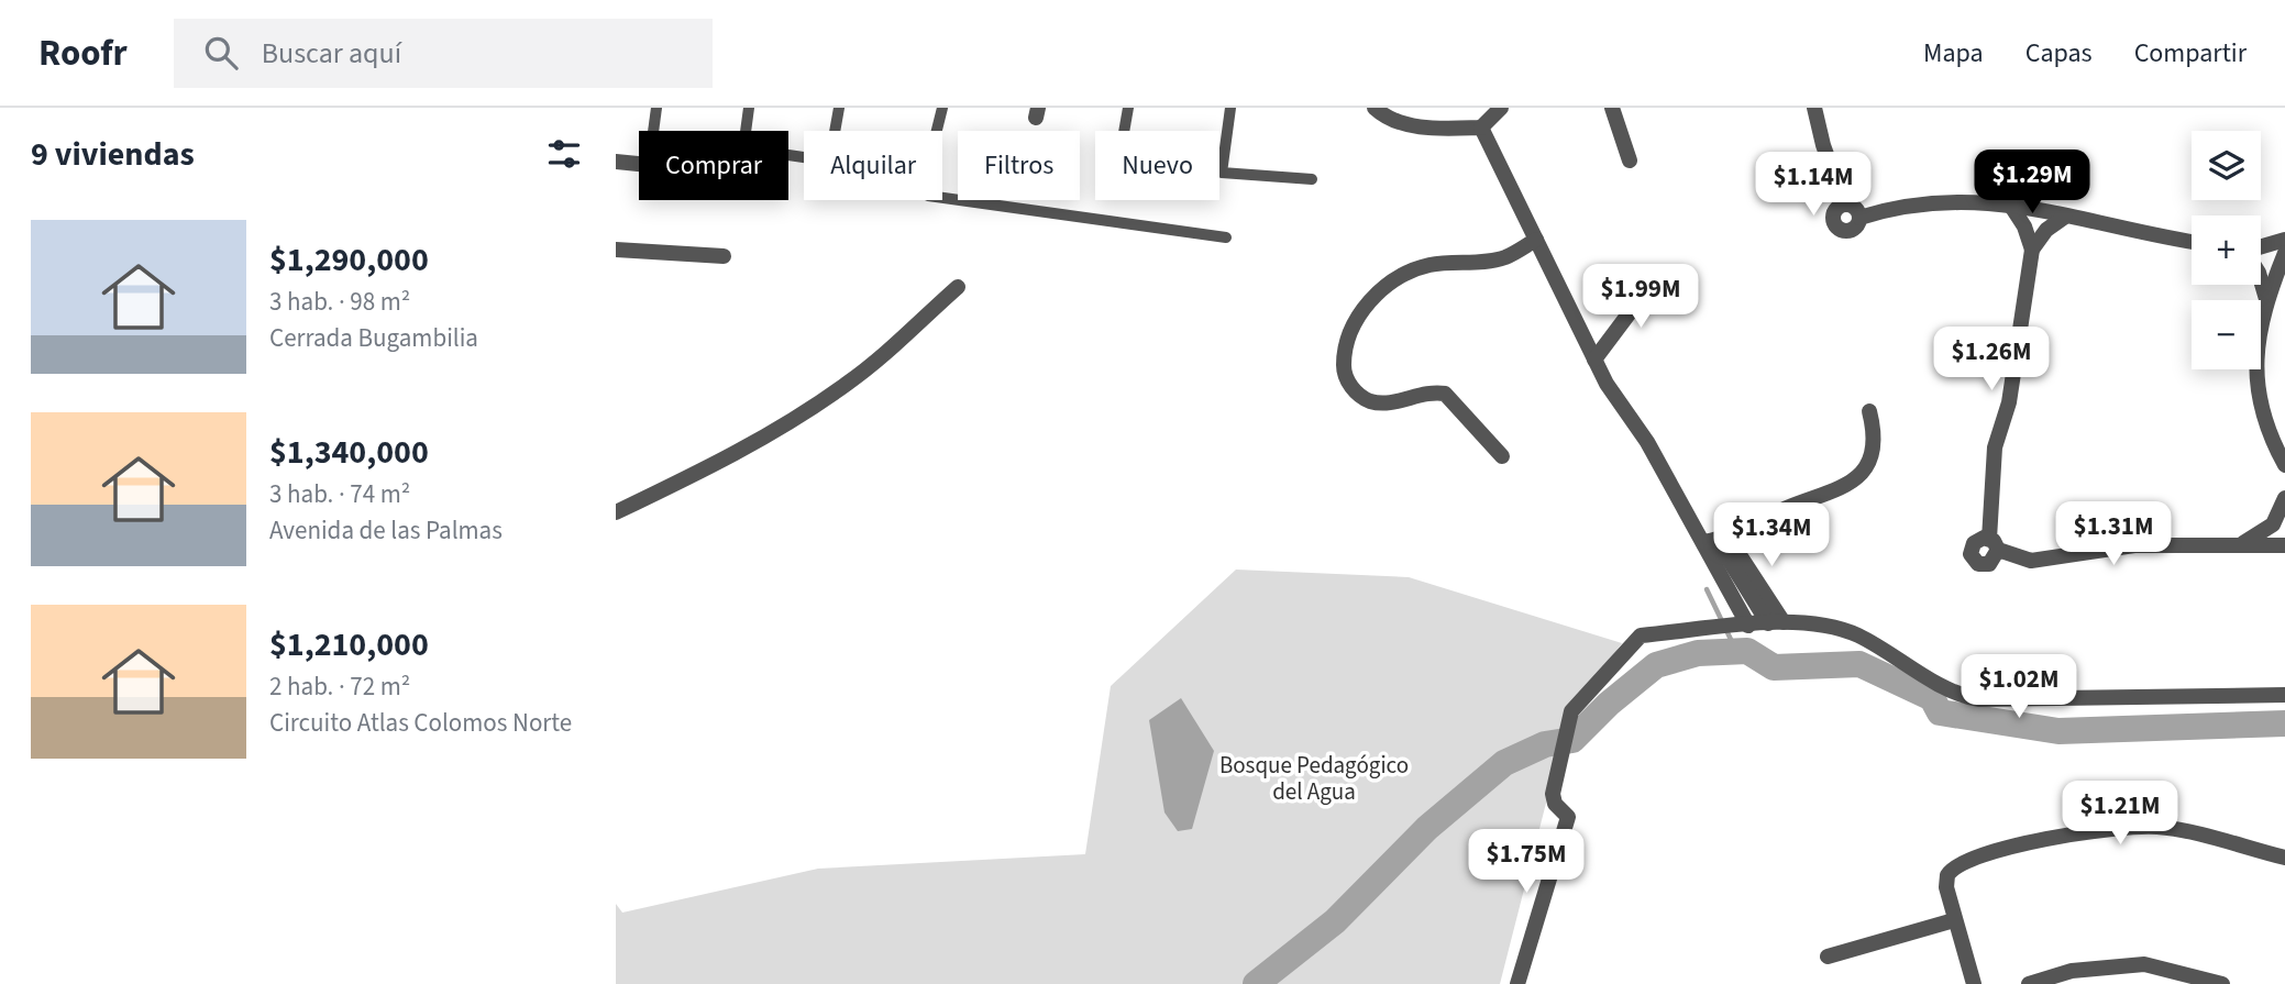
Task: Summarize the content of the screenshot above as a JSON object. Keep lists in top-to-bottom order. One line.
{"parks":["Bosque Pedagógico del Agua"],"page":{"header":"Roofr","search":"Buscar aquí","nav":["Mapa","Capas","Compartir"],"heading":"9 viviendas","map_buttons":["+","−"],"chip":["Comprar","Alquilar","Filtros","Nuevo"],"price":["$1.29M","$1.14M","$1.99M","$1.26M","$1.31M","$1.34M","$1.02M","$1.21M","$1.75M"],"list":[{"name":"$1,290,000","note":"3 hab. · 98 m² · Cerrada Bugambilia"},{"name":"$1,340,000","note":"3 hab. · 74 m² · Avenida de las Palmas"},{"name":"$1,210,000","note":"2 hab. · 72 m² · Circuito Atlas Colomos Norte"}]}}
